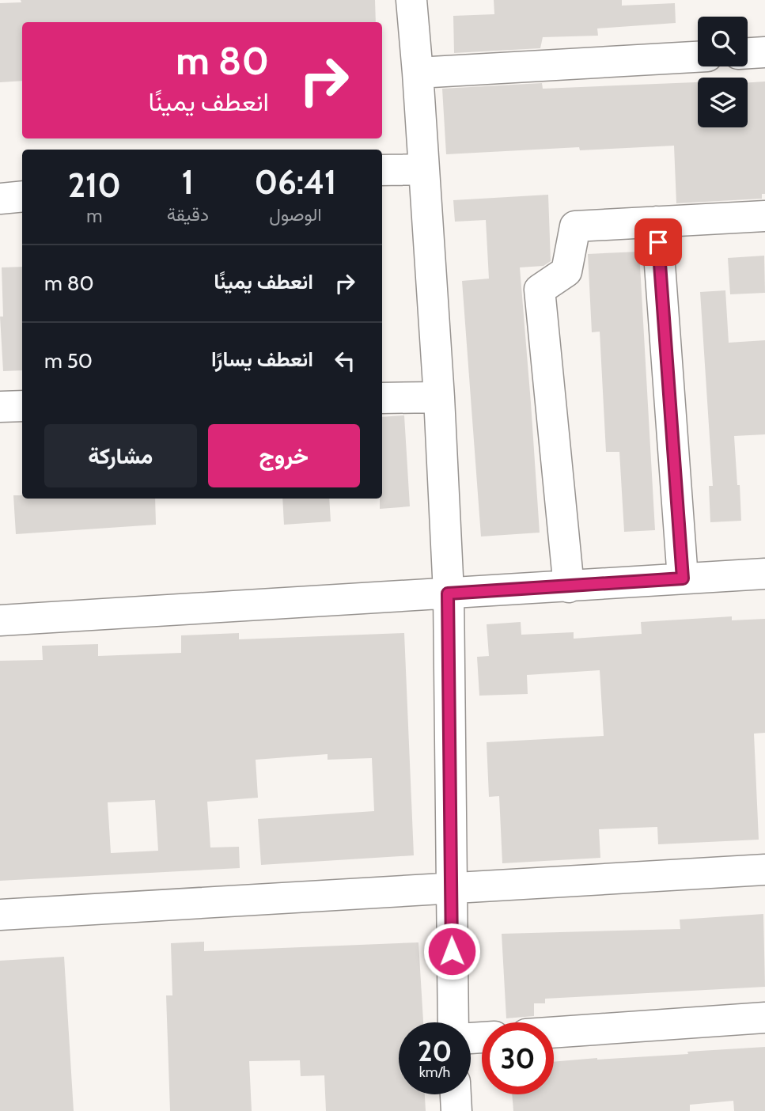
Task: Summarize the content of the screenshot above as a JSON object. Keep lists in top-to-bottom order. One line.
{"page":{"turn":["80 m","انعطف يمينًا"],"eta":["06:41","الوصول","1","دقيقة","210","m"],"list":[{"name":"انعطف يمينًا","value":"80 m"},{"name":"انعطف يسارًا","value":"50 m"}],"buttons":["خروج","مشاركة"],"speed":"20 km/h","limit":"30"}}
